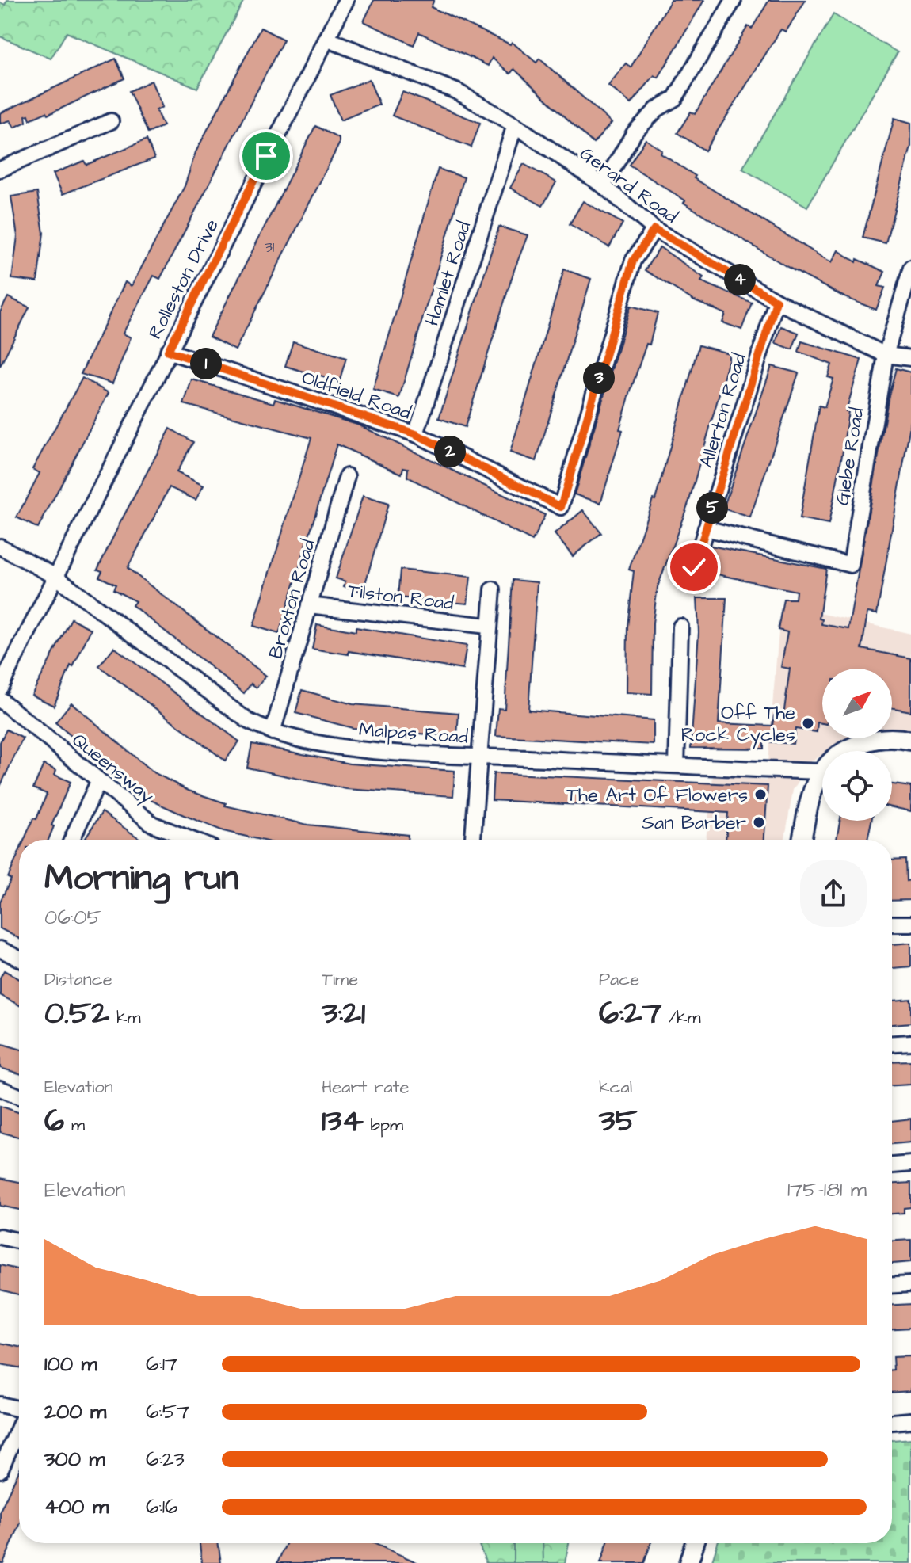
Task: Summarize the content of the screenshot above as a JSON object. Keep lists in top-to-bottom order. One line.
{"streets":{"street":["Gerard Road","Hamlet Road","Rolleston Drive","Oldfield Road","Allerton Road","Glebe Road","Tilston Road","Broxton Road","Malpas Road","Queensway"]},"crossings":[["Gerard Road","Hamlet Road"],["Gerard Road","Rolleston Drive"],["Gerard Road","Oldfield Road"],["Gerard Road","Allerton Road"],["Gerard Road","Glebe Road"],["Hamlet Road","Oldfield Road"],["Rolleston Drive","Oldfield Road"],["Rolleston Drive","Malpas Road"],["Allerton Road","Glebe Road"],["Tilston Road","Broxton Road"],["Broxton Road","Malpas Road"]],"places":["Off The Rock Cycles","The Art Of Flowers","San Barber"],"house_numbers":["31"],"north":"top right","page":{"pins":["4","1","3","2","5"],"heading":["Morning run","06:05"],"stats":[["Distance","0.52 km"],["Time","3:21"],["Pace","6:27 /km"],["Elevation","6 m"],["Heart rate","134 bpm"],["kcal","35"]],"chart":["Elevation","175–181 m"],"list":[{"name":"100 m","note":"6:17"},{"name":"200 m","note":"6:57"},{"name":"300 m","note":"6:23"},{"name":"400 m","note":"6:16"}]}}
